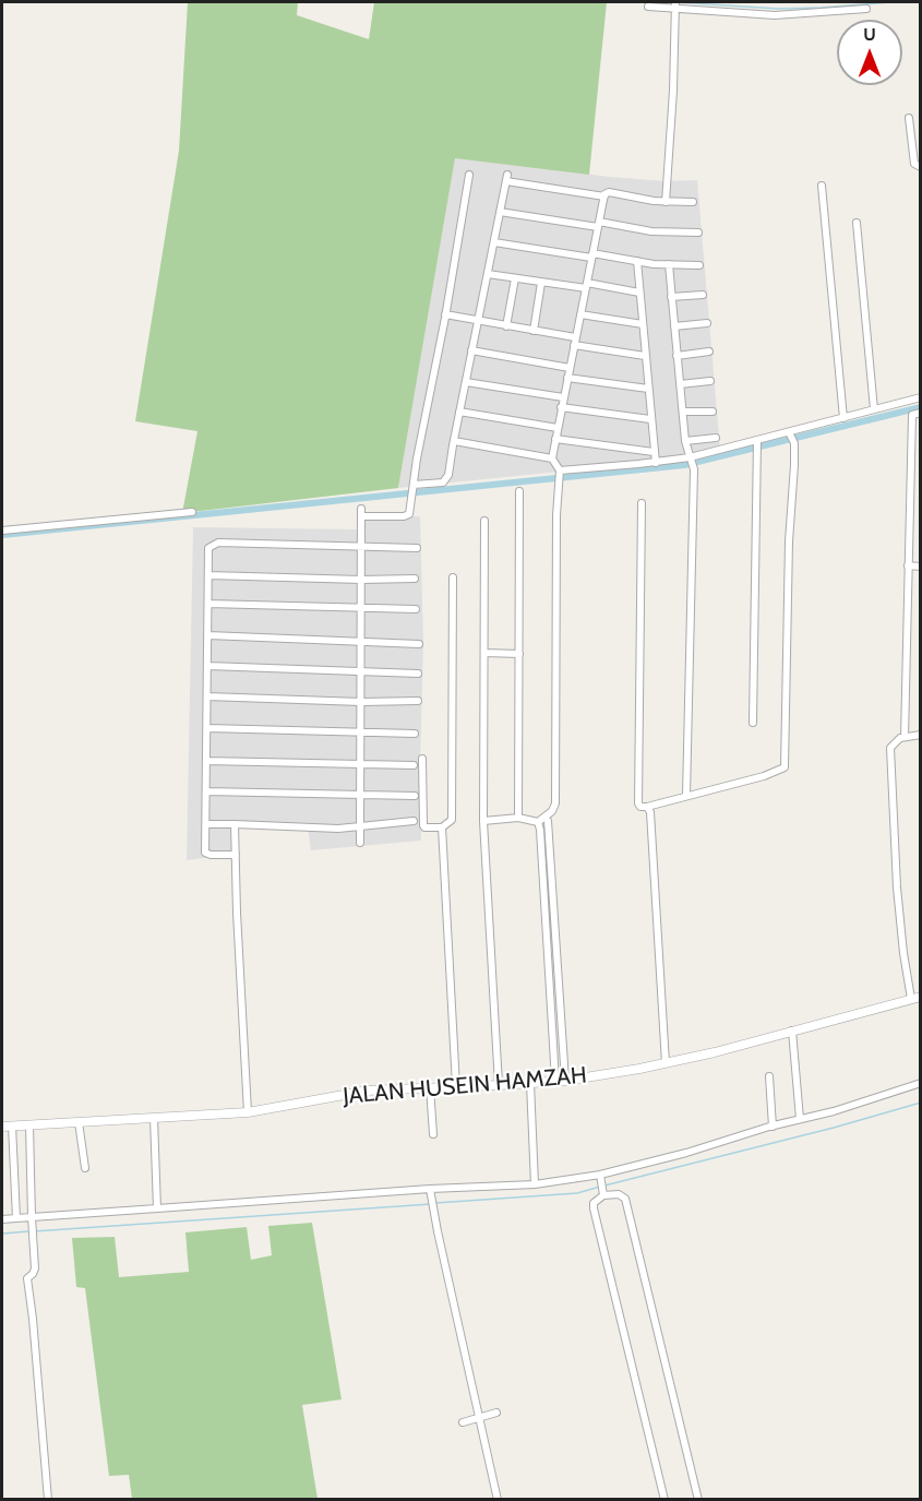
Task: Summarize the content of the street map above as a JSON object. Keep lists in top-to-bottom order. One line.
{"streets":{"street":["JALAN HUSEIN HAMZAH"]},"north":"top"}
